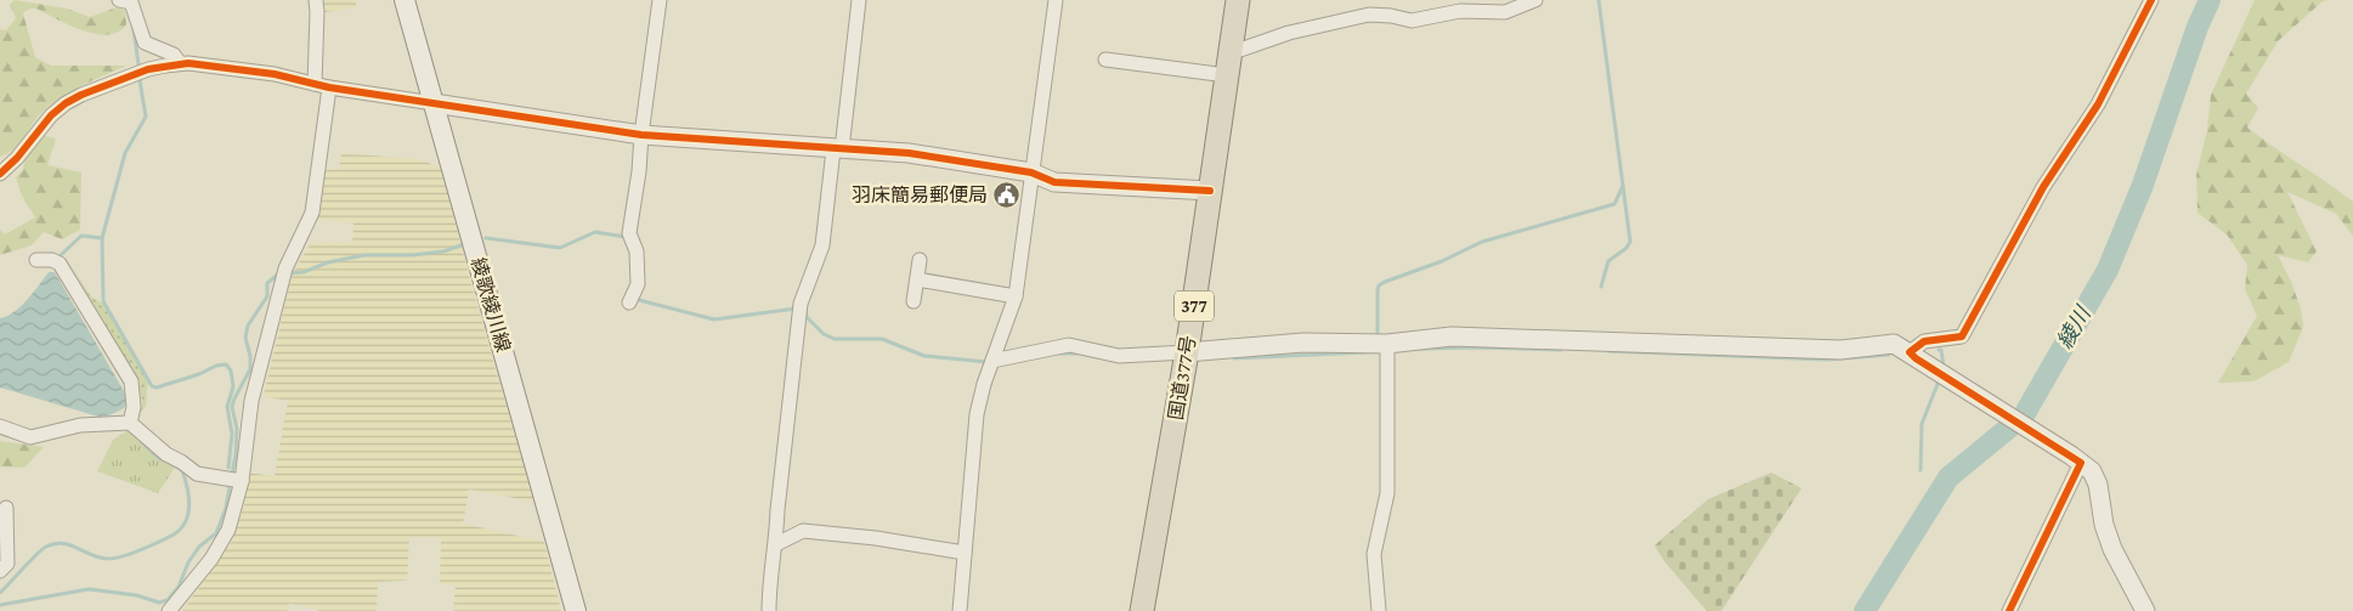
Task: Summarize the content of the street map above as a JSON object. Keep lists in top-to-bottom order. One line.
{"streets":{"highway":["377","国道377号"],"main road":["綾歌綾川線"]},"water":["綾川"],"places":{"public building":["羽床簡易郵便局"]}}
